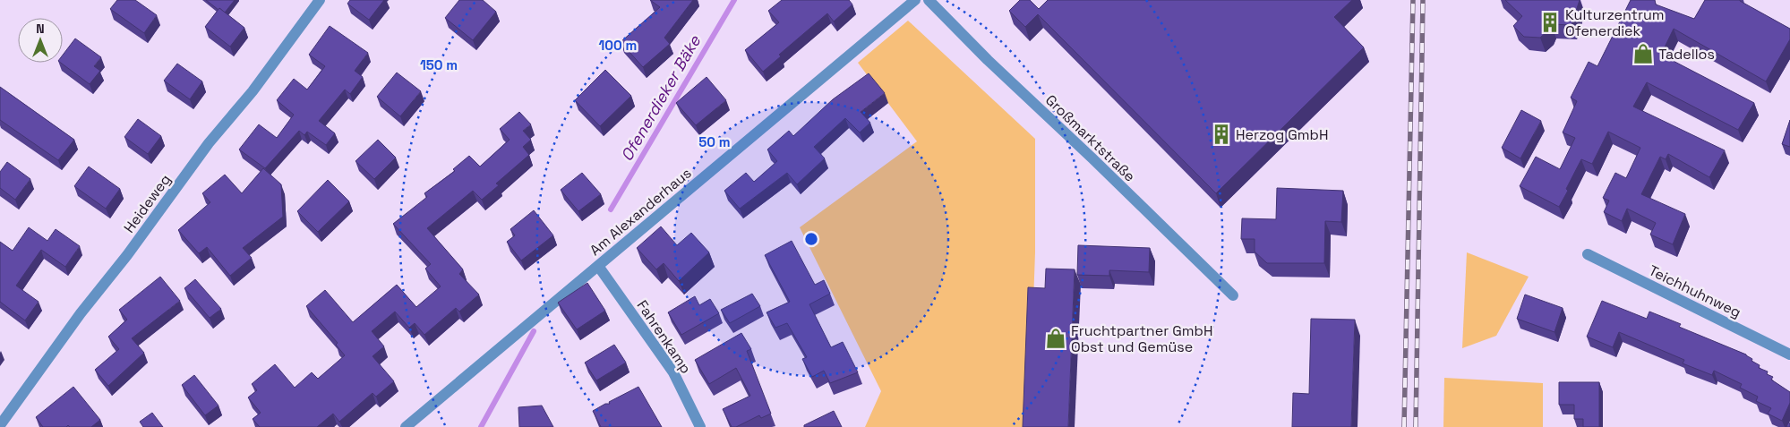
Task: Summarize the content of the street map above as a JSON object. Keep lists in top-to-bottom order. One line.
{"streets":{"street":["Großmarktstraße","Heideweg","Am Alexanderhaus","Teichhuhnweg","Fahrenkamp"]},"crossings":[["Am Alexanderhaus","Fahrenkamp"]],"water":["Ofenerdieker Bäke"],"places":{"building":["Kulturzentrum Ofenerdiek","Herzog GmbH"],"shop":["Tadellos","Fruchtpartner GmbH Obst und Gemüse"]},"north":"top","rings":["100 m","150 m","50 m"]}
